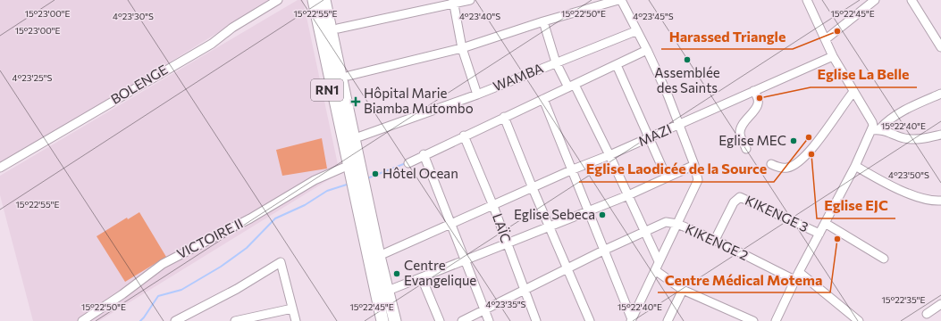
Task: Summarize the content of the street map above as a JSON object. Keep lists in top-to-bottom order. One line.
{"streets":{"highway":["RN1"],"street":["WAMBA","BOLENGE","MAZI","KIKENGE 3","LAÏC","VICTOIRE II","KIKENGE 2"]},"crossings":[["WAMBA","RN1"],["RN1","MAZI"],["RN1","VICTOIRE II"],["MAZI","LAÏC"],["KIKENGE 3","KIKENGE 2"]],"places":{"other":["Harassed Triangle","Assemblée des Saints","Eglise La Belle","Eglise Laodicée de la Source","Eglise MEC","Eglise EJC","Hôtel Ocean","Eglise Sebeca","Centre Médical Motema","Centre Evangelique"],"health":["Hôpital Marie Biamba Mutombo"]},"coordinates":["15°23'00\"E","15°22'55\"E","15°22'50\"E","15°22'45\"E","4°23'30\"S","4°23'40\"S","4°23'45\"S","4°23'25\"S","15°22'40\"E","4°23'50\"S","15°22'35\"E","4°23'35\"S"]}
